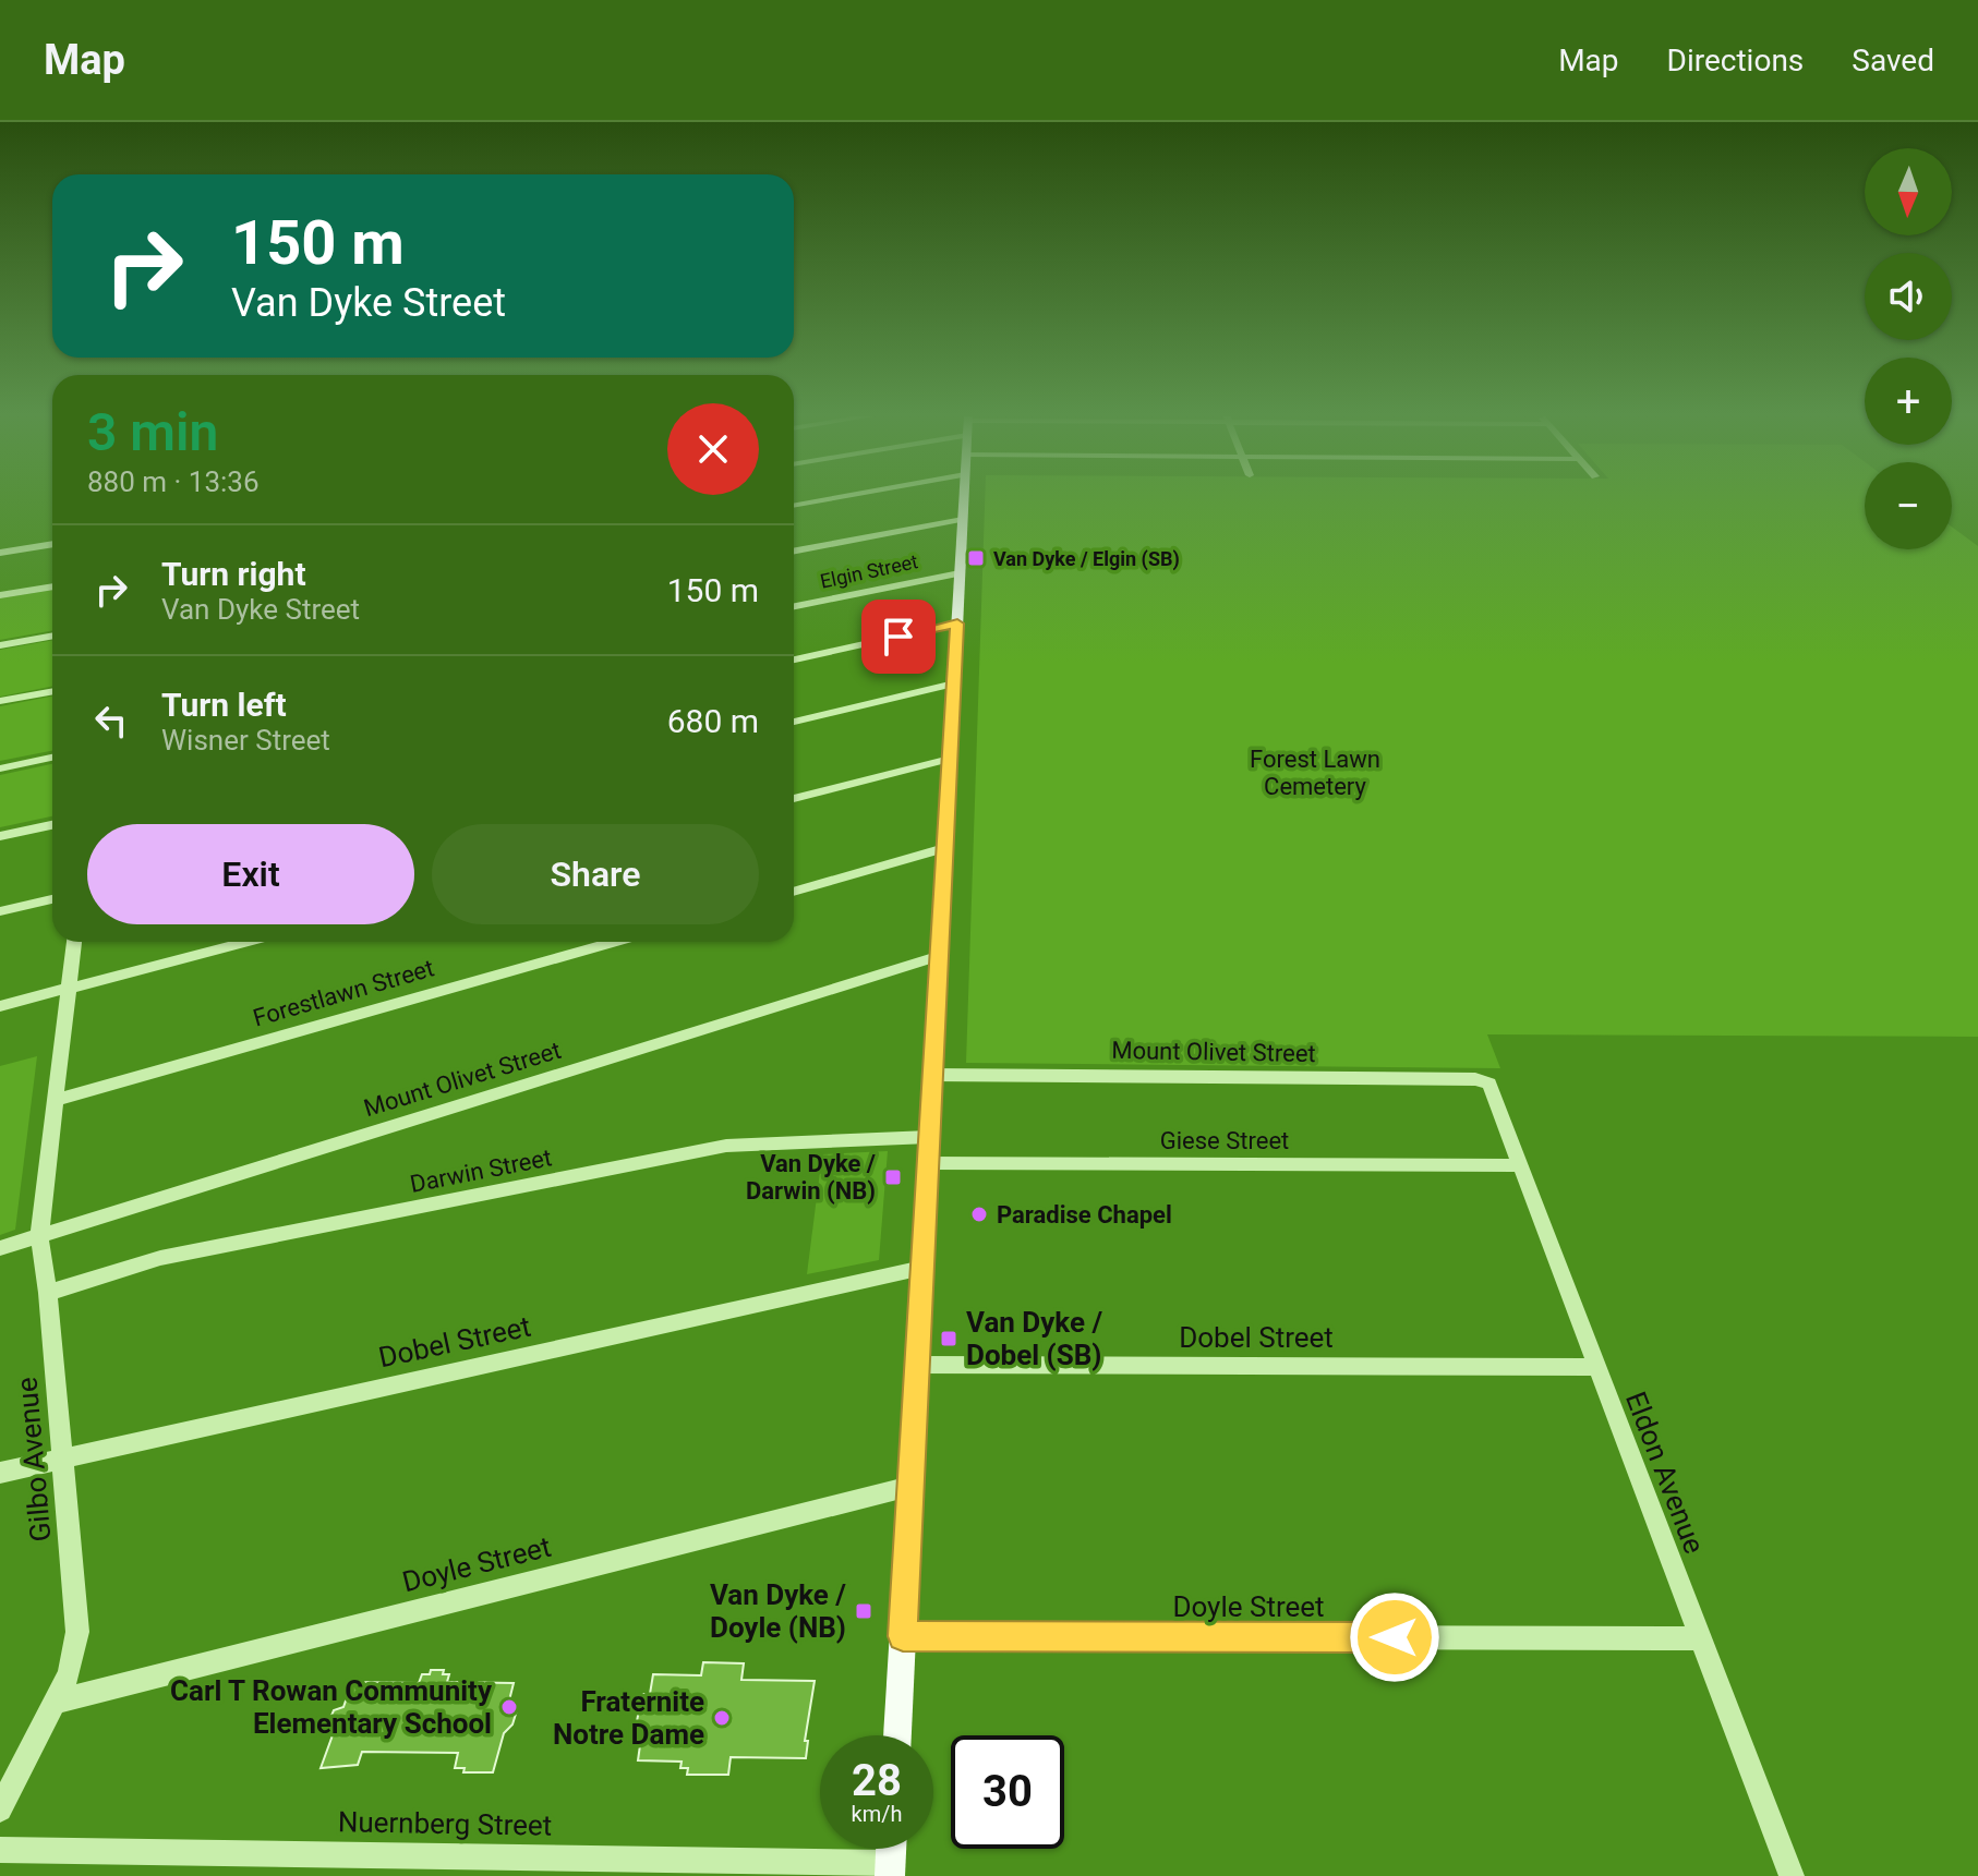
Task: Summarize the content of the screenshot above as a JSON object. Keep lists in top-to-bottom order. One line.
{"streets":{"street":["Elgin Street","Forestlawn Street","Mount Olivet Street","Giese Street","Darwin Street","Dobel Street","Gilbo Avenue","Eldon Avenue","Doyle Street","Nuernberg Street"]},"crossings":[["Forestlawn Street","Gilbo Avenue"],["Mount Olivet Street","Gilbo Avenue"],["Mount Olivet Street","Eldon Avenue"],["Giese Street","Eldon Avenue"],["Darwin Street","Gilbo Avenue"],["Dobel Street","Gilbo Avenue"],["Dobel Street","Eldon Avenue"],["Gilbo Avenue","Doyle Street"],["Eldon Avenue","Doyle Street"]],"parks":["Forest Lawn Cemetery"],"places":{"transit":["Van Dyke / Elgin (SB)","Van Dyke / Darwin (NB)","Van Dyke / Dobel (SB)","Van Dyke / Doyle (NB)"],"other":["Paradise Chapel","Carl T Rowan Community Elementary School","Fraternite Notre Dame"]},"north":"bottom","page":{"header":"Map","nav":["Map","Directions","Saved"],"map_buttons":["+","−"],"turn":["150 m","Van Dyke Street"],"heading":["3 min","880 m · 13:36"],"list":[{"name":"Turn right","note":"Van Dyke Street","value":"150 m"},{"name":"Turn left","note":"Wisner Street","value":"680 m"}],"buttons":["Exit","Share"],"speed":"28 km/h","limit":"30"}}
